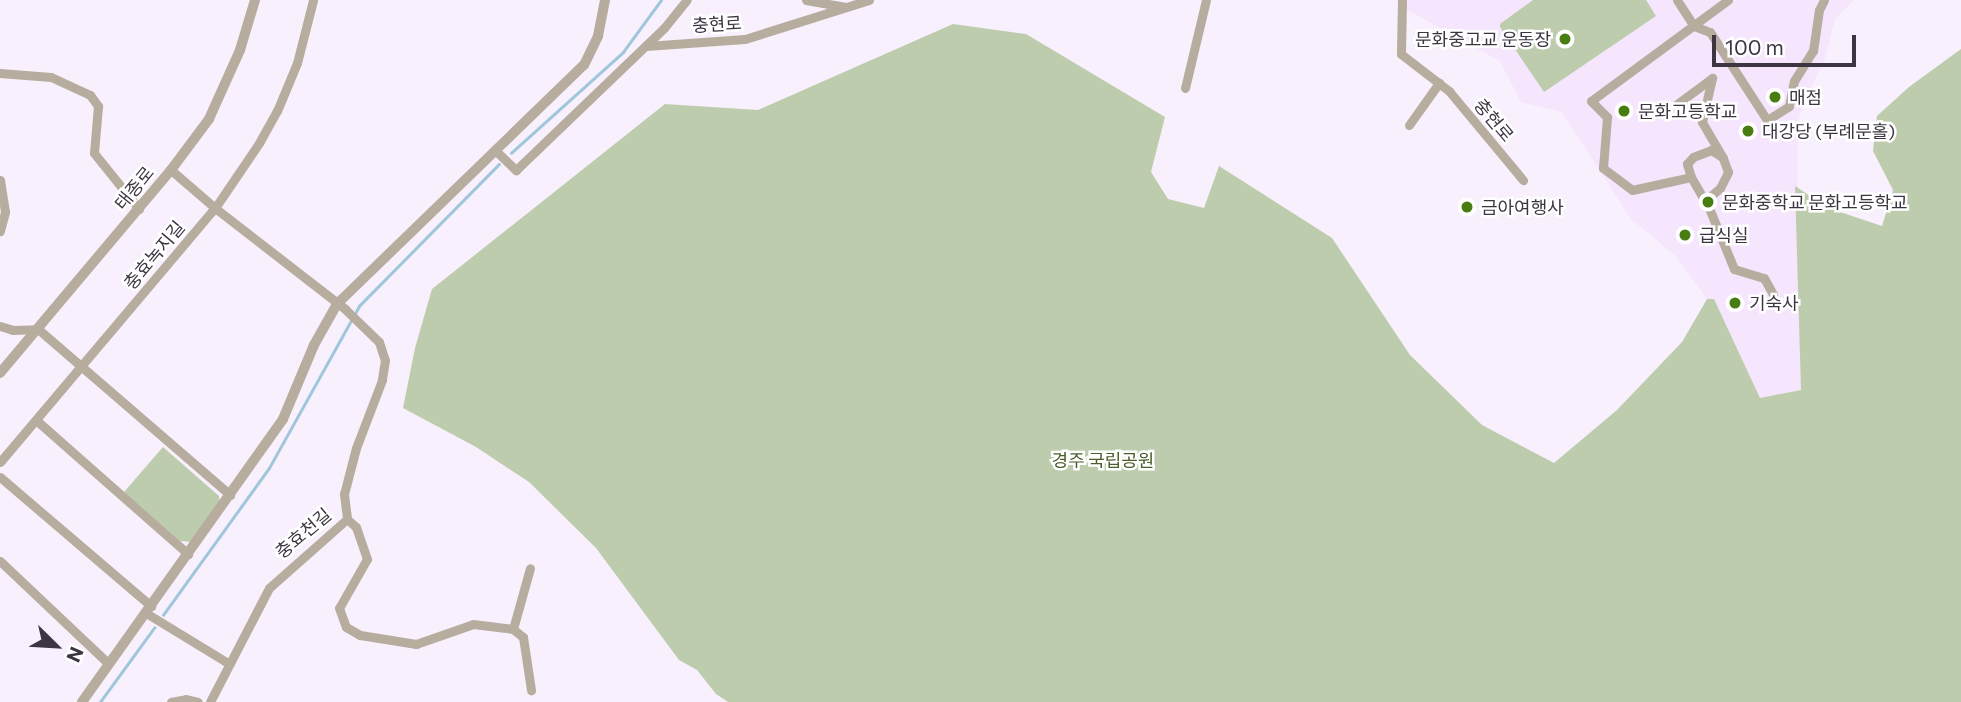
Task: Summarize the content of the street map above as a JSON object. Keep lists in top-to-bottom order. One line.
{"streets":{"street":["충현로","태종로","충효녹지길","충효천길"]},"crossings":[["충효녹지길","충효천길"]],"parks":["경주 국립공원"],"places":["문화중고교 운동장","매점","문화고등학교","대강당 (부례문홀)","문화중학교 문화고등학교","금아여행사","급식실","기숙사"],"scale_bar":"100 m","north":"bottom right"}
